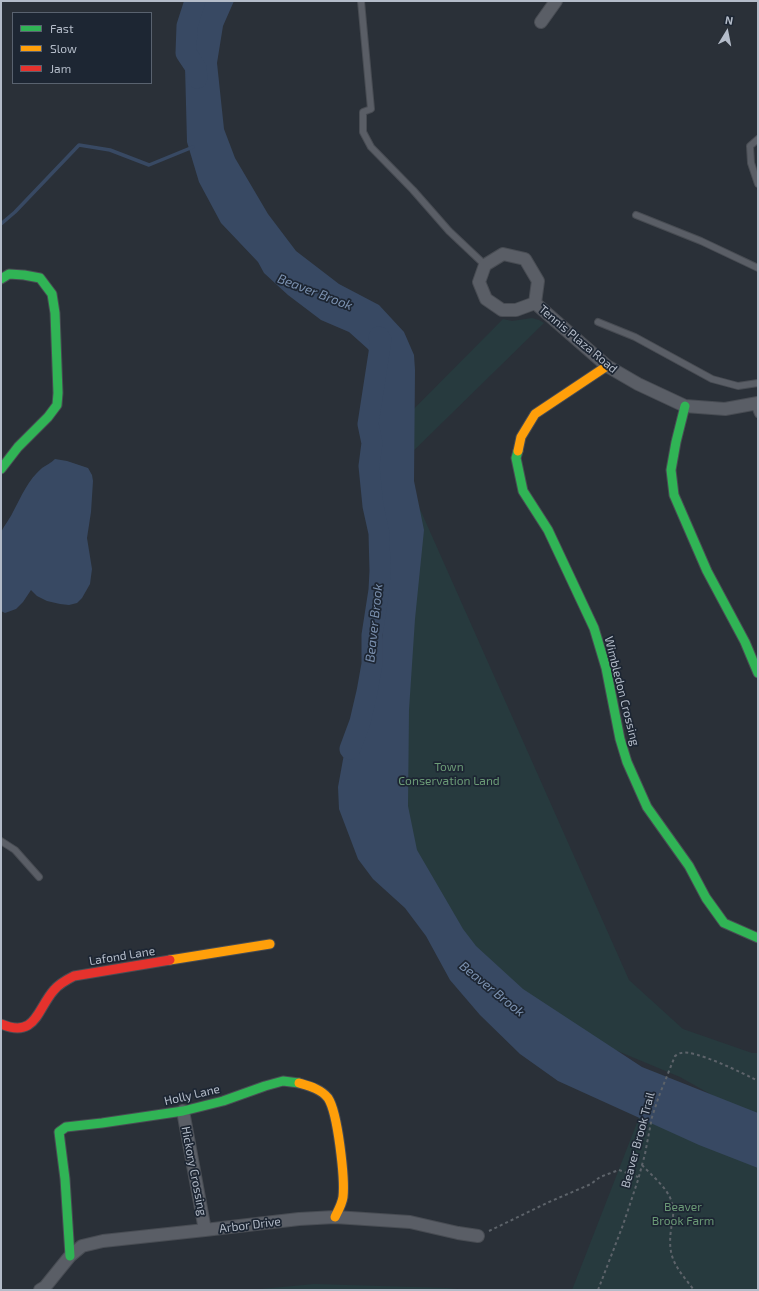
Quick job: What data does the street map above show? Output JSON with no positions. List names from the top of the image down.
{
  "streets": {
    "street": [
      "Tennis Plaza Road",
      "Wimbledon Crossing",
      "Lafond Lane",
      "Holly Lane",
      "Hickory Crossing",
      "Arbor Drive"
    ],
    "path": ["Beaver Brook Trail"]
  },
  "crossings": [
    ["Tennis Plaza Road", "Wimbledon Crossing"],
    ["Holly Lane", "Hickory Crossing"],
    ["Holly Lane", "Arbor Drive"],
    ["Hickory Crossing", "Arbor Drive"]
  ],
  "water": ["Beaver Brook"],
  "parks": ["Town Conservation Land", "Beaver Brook Farm"],
  "legend": ["Fast", "Slow", "Jam"],
  "north": "top"
}
